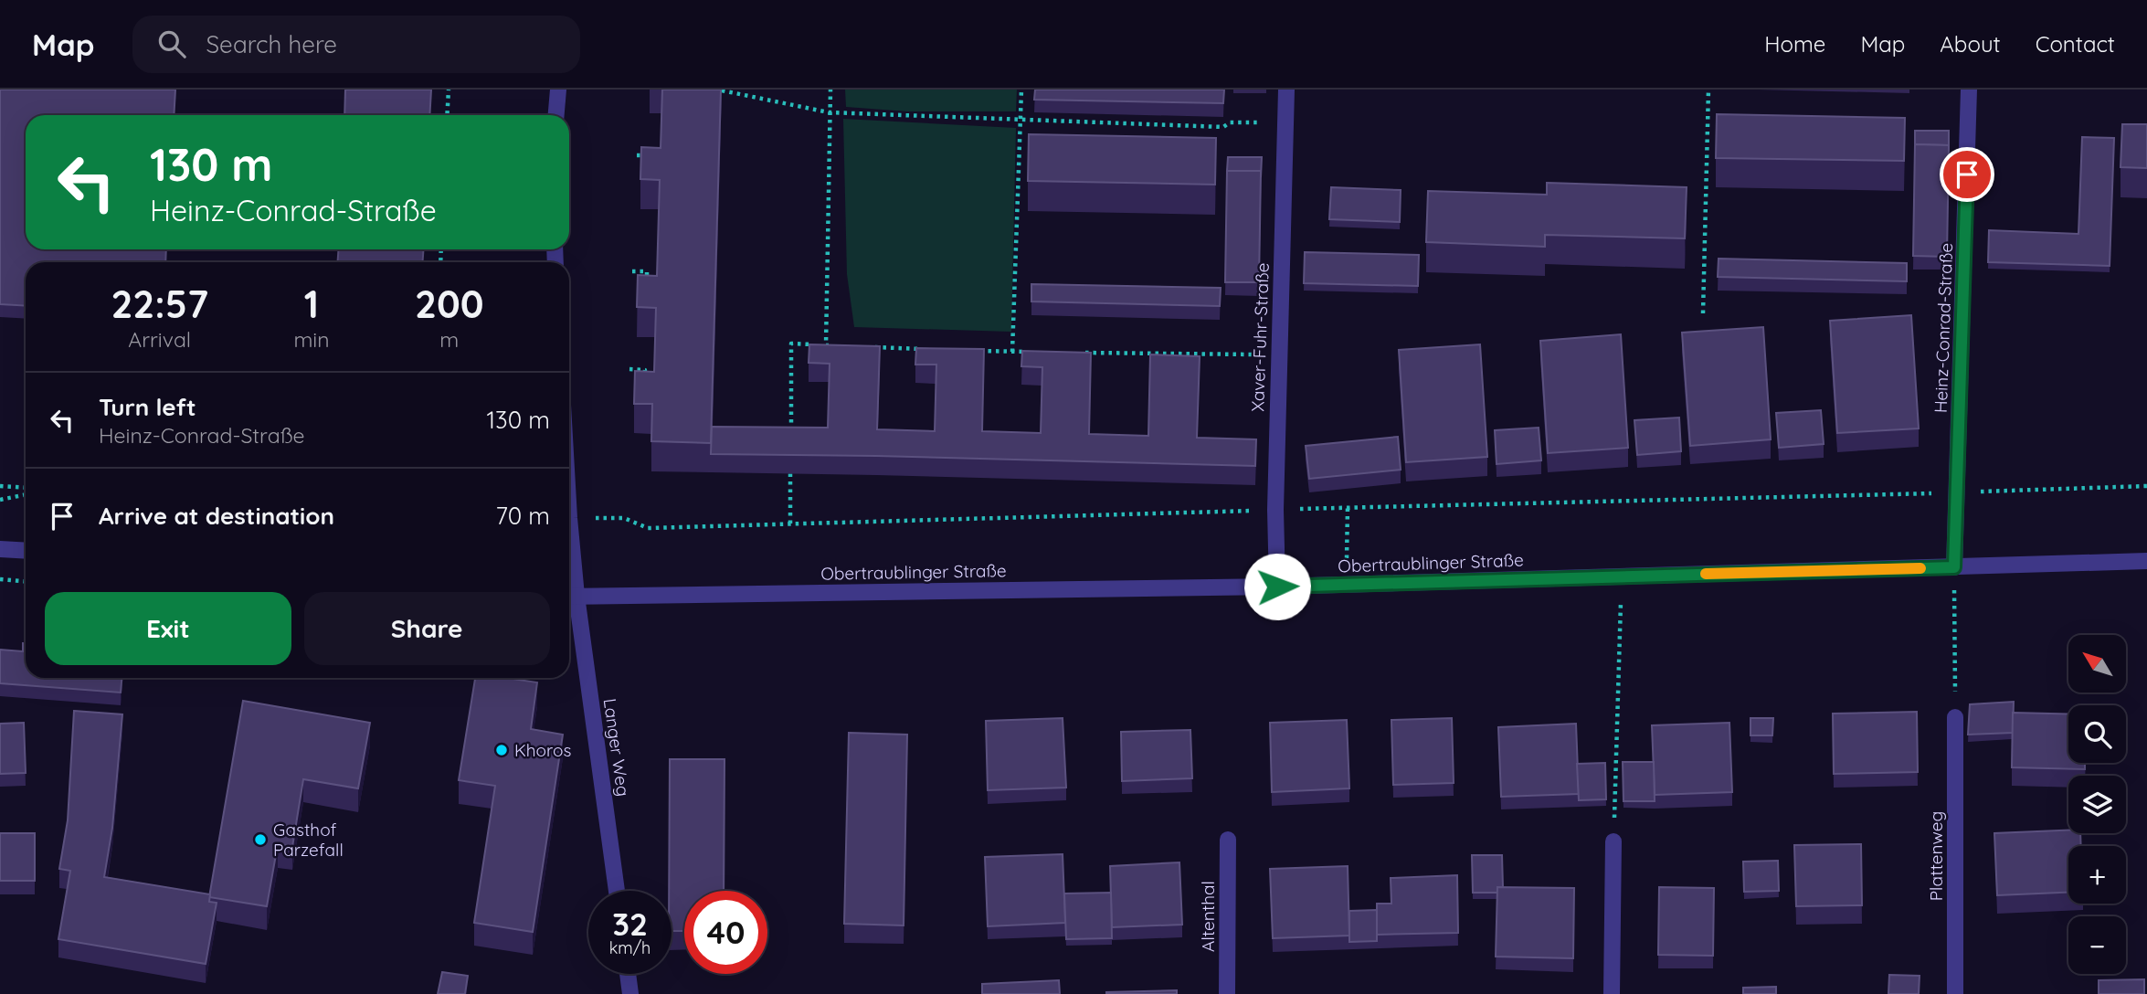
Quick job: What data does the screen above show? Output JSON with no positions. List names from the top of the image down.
{
  "streets": {
    "street": [
      "Heinz-Conrad-Straße",
      "Xaver-Fuhr-Straße",
      "Obertraublinger Straße",
      "Langer Weg",
      "Plattenweg",
      "Altenthal"
    ]
  },
  "crossings": [
    ["Heinz-Conrad-Straße", "Obertraublinger Straße"],
    ["Xaver-Fuhr-Straße", "Obertraublinger Straße"],
    ["Obertraublinger Straße", "Langer Weg"]
  ],
  "places": ["Khoros", "Gasthof Parzefall"],
  "north": "top left",
  "page": {
    "header": "Map",
    "search": "Search here",
    "nav": [
      "Home",
      "Map",
      "About",
      "Contact"
    ],
    "turn": ["130 m", "Heinz-Conrad-Straße"],
    "eta": [
      "22:57",
      "Arrival",
      "1",
      "min",
      "200",
      "m"
    ],
    "list": [
      {
        "name": "Turn left",
        "note": "Heinz-Conrad-Straße",
        "value": "130 m"
      },
      {
        "name": "Arrive at destination",
        "value": "70 m"
      }
    ],
    "buttons": ["Exit", "Share"],
    "map_buttons": ["+", "−"],
    "speed": "32 km/h",
    "limit": "40"
  }
}
